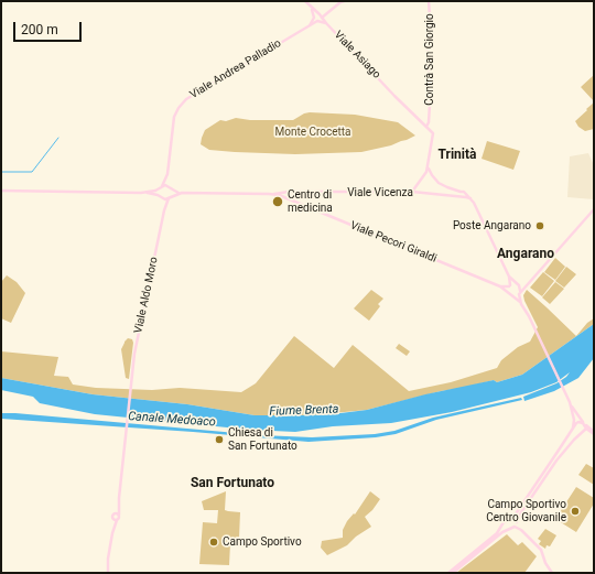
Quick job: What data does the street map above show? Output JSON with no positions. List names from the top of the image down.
{
  "streets": {
    "main road": [
      "Viale Asiago",
      "Contrà San Giorgio",
      "Viale Andrea Palladio",
      "Viale Vicenza",
      "Viale Pecori Giraldi",
      "Viale Aldo Moro"
    ]
  },
  "crossings": [
    ["Viale Asiago", "Contrà San Giorgio"],
    ["Viale Asiago", "Viale Andrea Palladio"],
    ["Contrà San Giorgio", "Viale Vicenza"],
    ["Viale Andrea Palladio", "Viale Aldo Moro"],
    ["Viale Vicenza", "Viale Pecori Giraldi"]
  ],
  "districts": ["Trinità", "Angarano", "San Fortunato"],
  "water": ["Fiume Brenta", "Canale Medoaco"],
  "parks": ["Monte Crocetta"],
  "places": [
    "Centro di medicina",
    "Poste Angarano",
    "Chiesa di San Fortunato",
    "Campo Sportivo Centro Giovanile",
    "Campo Sportivo"
  ],
  "scale_bar": "200 m"
}
